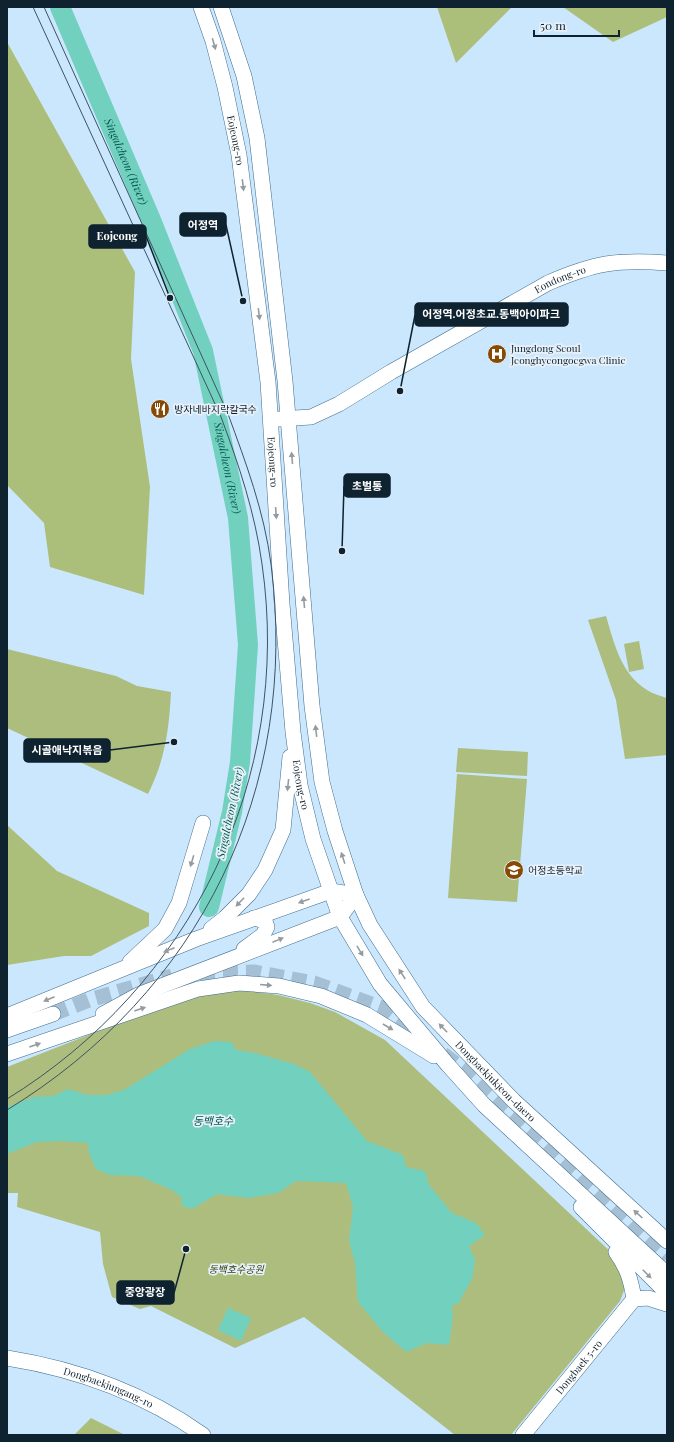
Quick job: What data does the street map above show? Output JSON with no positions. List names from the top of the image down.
{
  "streets": {
    "main road": [
      "Eojeong-ro",
      "Eondong-ro",
      "Dongbaekjukjeon-daero",
      "Dongbaek 5-ro",
      "Dongbaekjungang-ro"
    ]
  },
  "crossings": [
    ["Eojeong-ro", "Eondong-ro"],
    ["Eojeong-ro", "Dongbaekjukjeon-daero"]
  ],
  "water": ["Singalcheon (River)", "동백호수"],
  "parks": ["동백호수공원"],
  "places": {
    "other": [
      "Eojeong",
      "어정역",
      "어정역.어정초교.동백아이파크",
      "초벌통",
      "시골애낙지볶음",
      "중앙광장"
    ],
    "hospital": ["Jungdong Seoul Jeonghyeongoegwa Clinic"],
    "restaurant": ["방자네바지락칼국수"],
    "school or university": ["어정초등학교"]
  },
  "scale_bar": "50 m"
}
